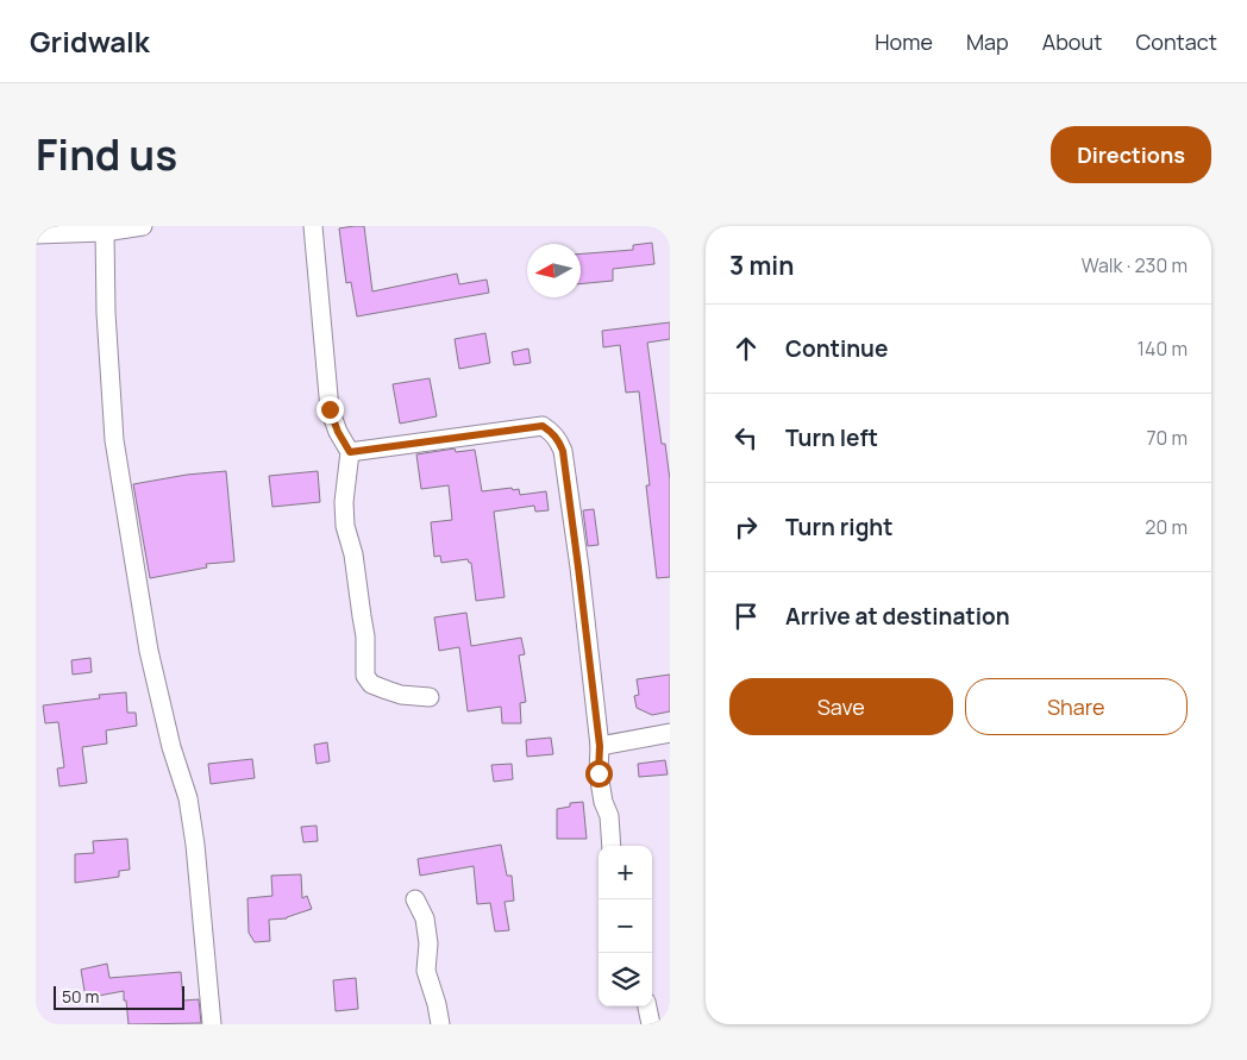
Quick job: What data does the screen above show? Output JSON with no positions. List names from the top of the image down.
{
  "scale_bar": "50 m",
  "north": "left",
  "page": {
    "header": "Gridwalk",
    "nav": [
      "Home",
      "Map",
      "About",
      "Contact"
    ],
    "title": "Find us",
    "buttons": [
      "Directions",
      ["Save", "Share"]
    ],
    "heading": ["3 min", "Walk · 230 m"],
    "list": [
      ["Continue", "140 m"],
      ["Turn left", "70 m"],
      ["Turn right", "20 m"],
      "Arrive at destination"
    ],
    "map_buttons": ["+", "−"],
    "scale": "50 m"
  }
}
